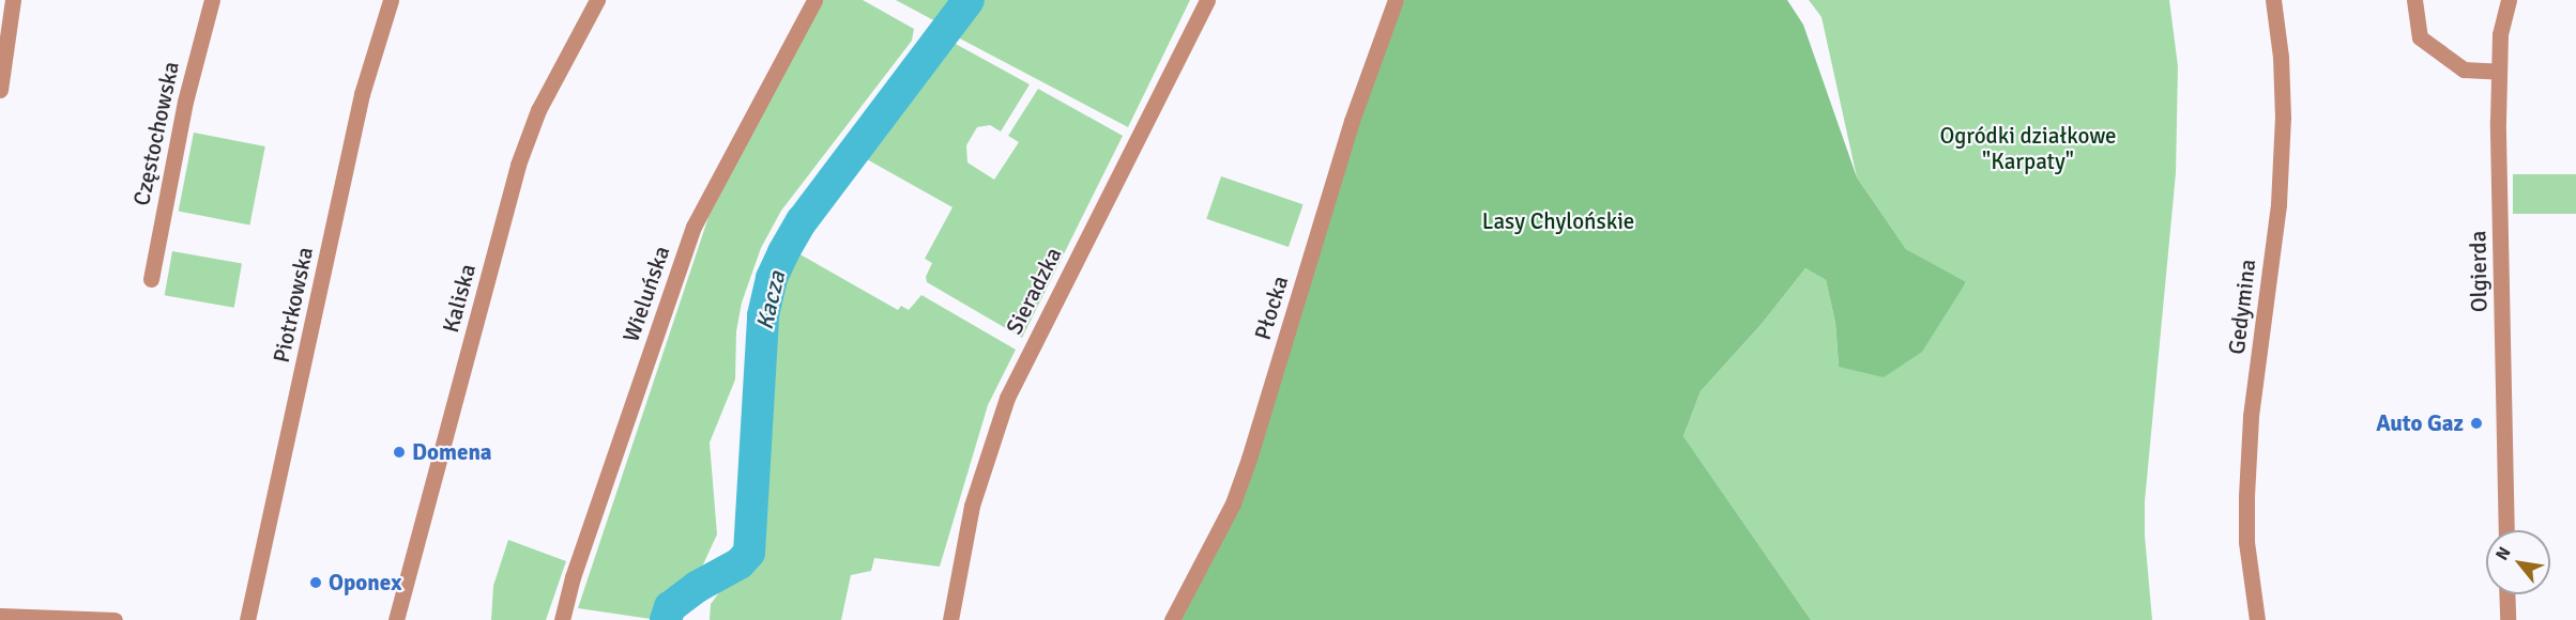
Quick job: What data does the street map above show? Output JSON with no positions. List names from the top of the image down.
{
  "streets": {
    "street": [
      "Częstochowska",
      "Olgierda",
      "Sieradzka",
      "Wieluńska",
      "Kaliska",
      "Piotrkowska",
      "Gedymina",
      "Płocka"
    ]
  },
  "water": ["Kacza"],
  "parks": ["Ogródki działkowe \"Karpaty\"", "Lasy Chylońskie"],
  "places": ["Auto Gaz", "Domena", "Oponex"],
  "north": "top left"
}
